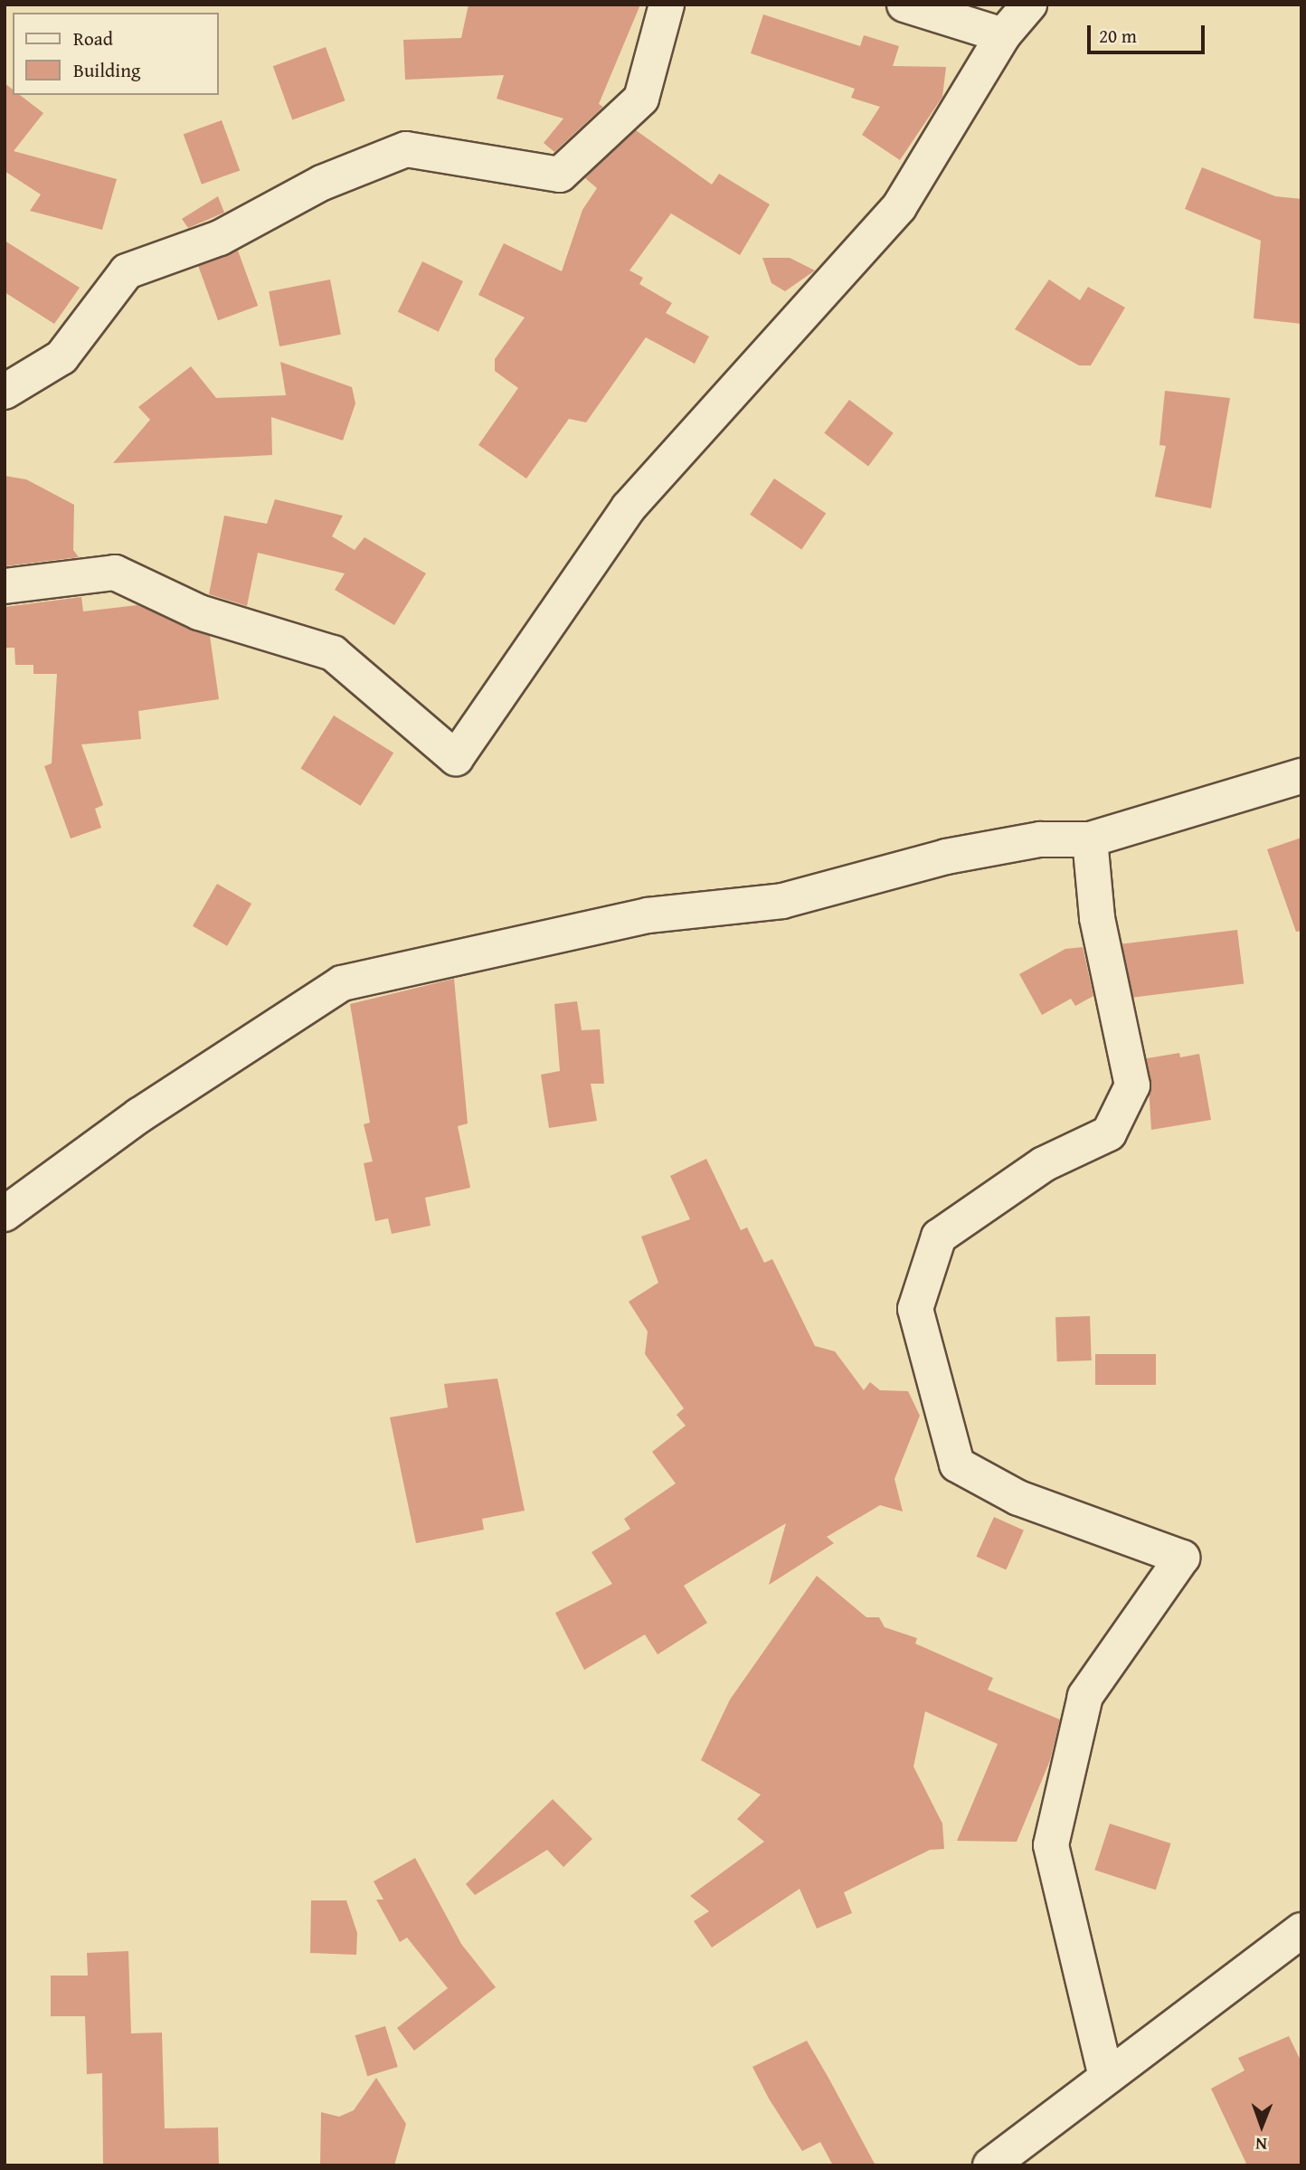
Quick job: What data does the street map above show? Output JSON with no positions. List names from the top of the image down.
{
  "legend": ["Road", "Building"],
  "scale_bar": "20 m",
  "north": "bottom"
}
